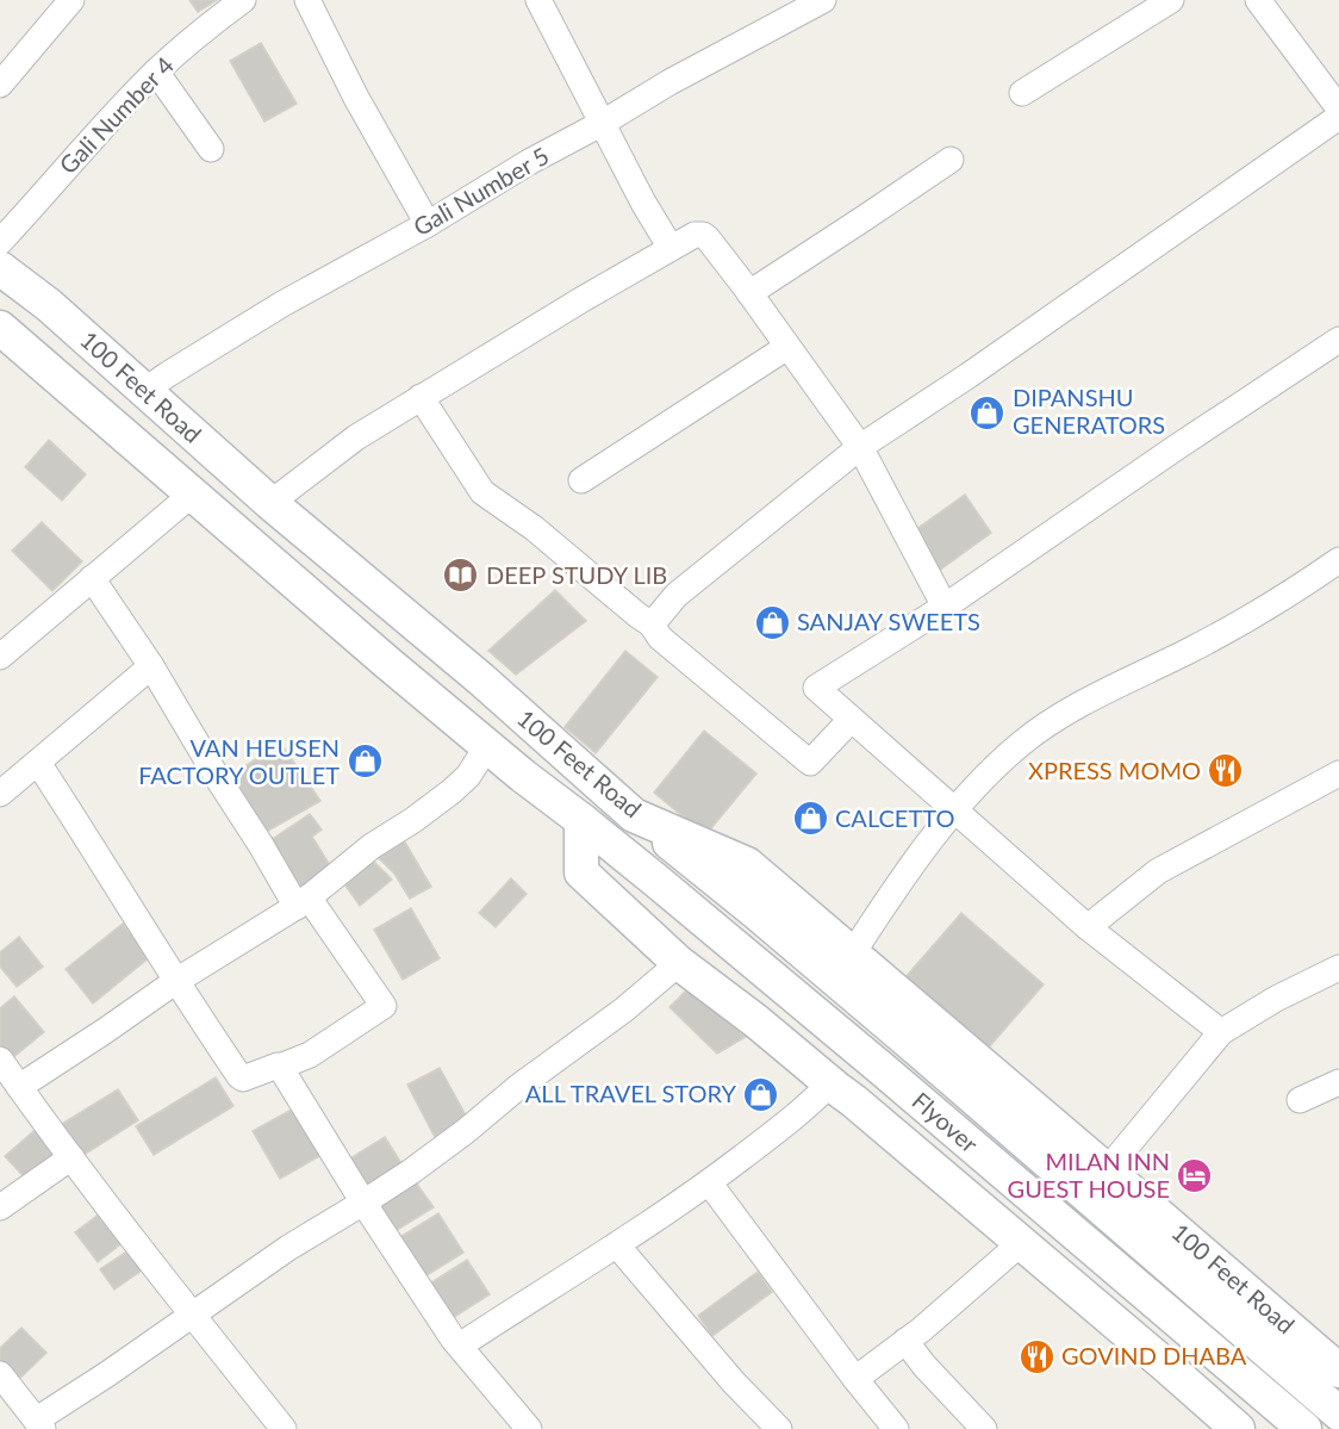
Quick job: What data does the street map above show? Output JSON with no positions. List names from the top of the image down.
{
  "streets": {
    "main road": ["100 Feet Road", "Flyover"],
    "street": ["Gali Number 4", "Gali Number 5"]
  },
  "crossings": [
    ["Gali Number 5", "100 Feet Road"],
    ["100 Feet Road", "Flyover"]
  ],
  "places": {
    "shop": [
      "DIPANSHU GENERATORS",
      "SANJAY SWEETS",
      "VAN HEUSEN FACTORY OUTLET",
      "CALCETTO",
      "ALL TRAVEL STORY"
    ],
    "library": ["DEEP STUDY LIB"],
    "restaurant": ["XPRESS MOMO", "GOVIND DHABA"],
    "hotel": ["MILAN INN GUEST HOUSE"]
  }
}
